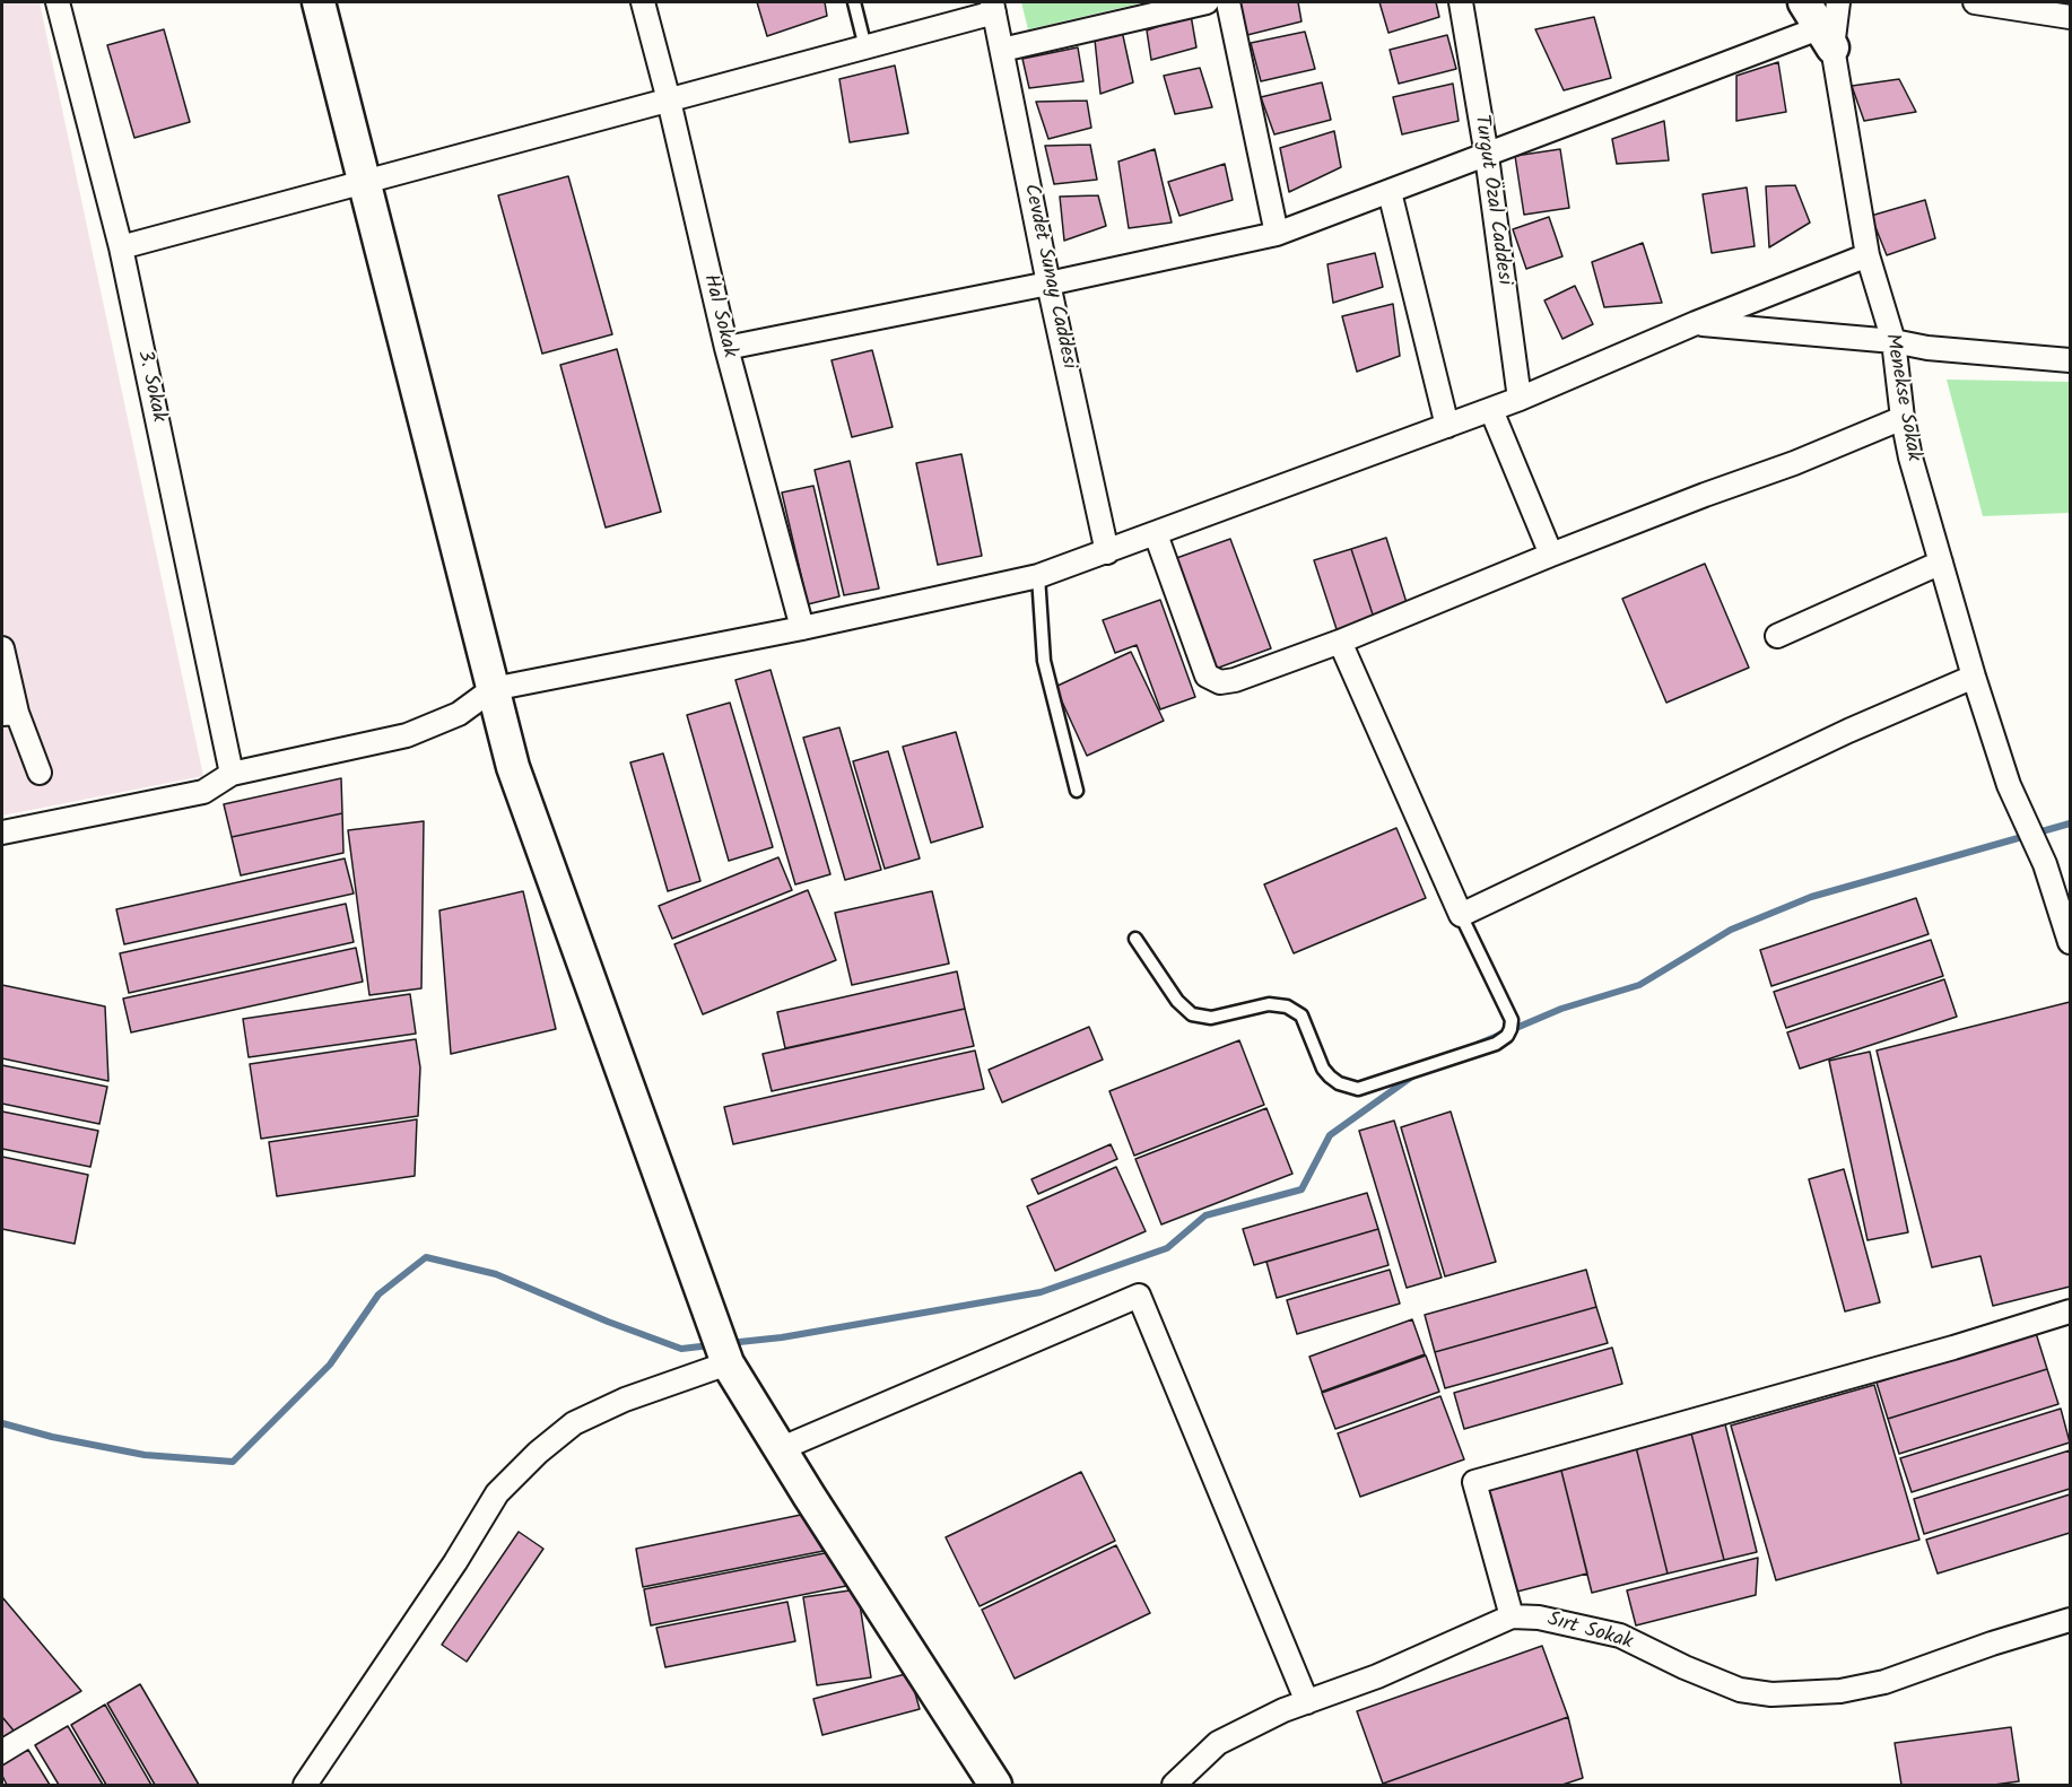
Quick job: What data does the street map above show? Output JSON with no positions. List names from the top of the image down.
{
  "streets": {
    "street": [
      "Turgut Özal Caddesi",
      "Cevdet Sunay Caddesi",
      "Hal Sokak",
      "3. Sokak",
      "Menekse Sokak",
      "Sırt Sokak"
    ]
  }
}
